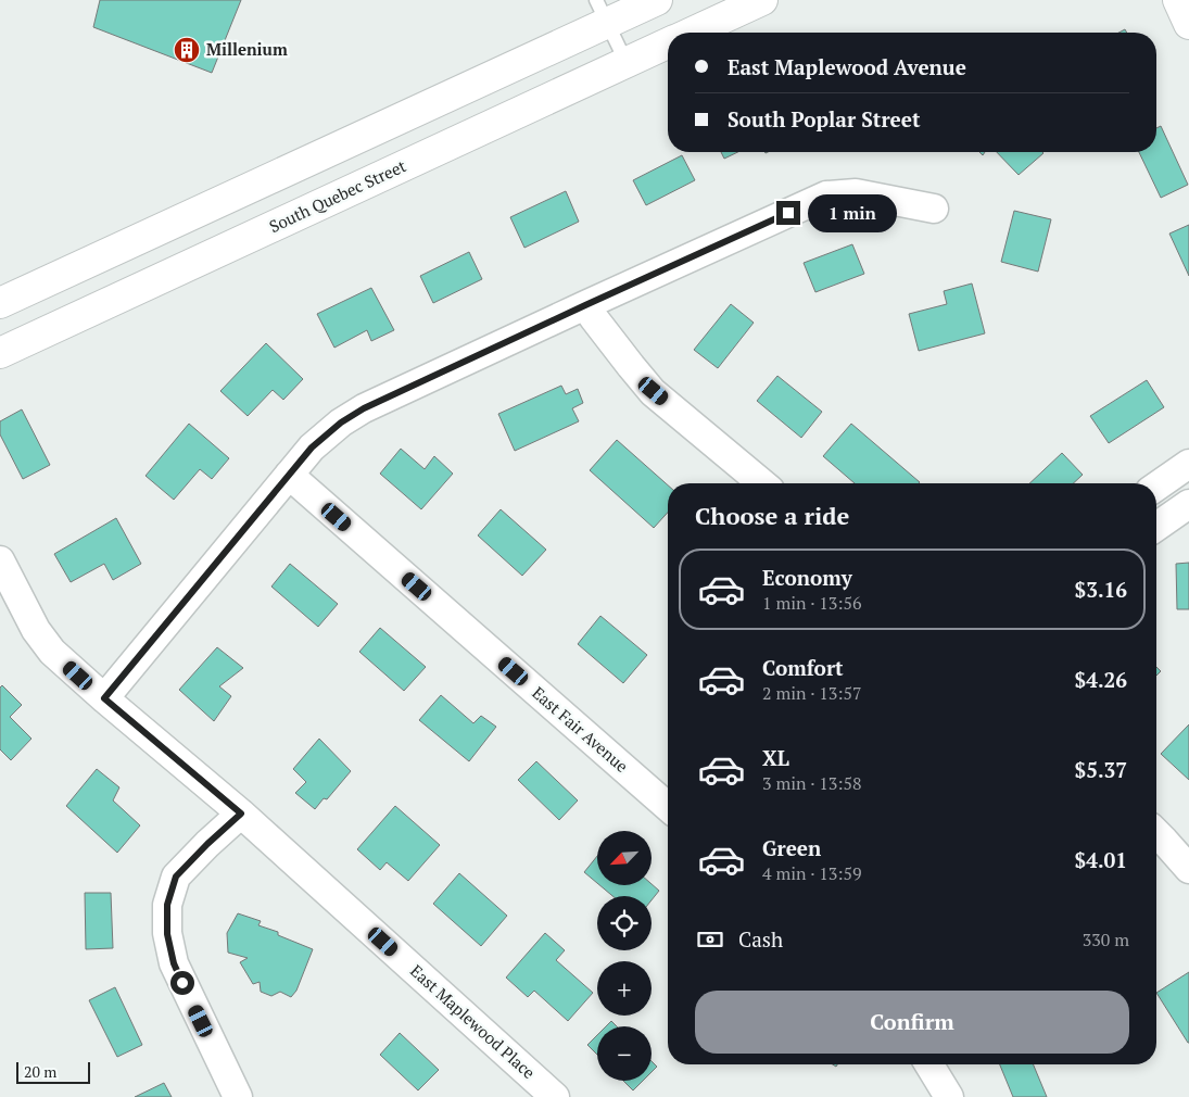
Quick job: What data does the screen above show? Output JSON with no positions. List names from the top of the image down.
{
  "streets": {
    "main road": ["South Quebec Street"],
    "street": ["East Fair Avenue", "East Maplewood Place"]
  },
  "places": {
    "building": ["Millenium"]
  },
  "scale_bar": "20 m",
  "north": "bottom left",
  "page": {
    "banner": ["East Maplewood Avenue", "South Poplar Street"],
    "bubble": "1 min",
    "heading": "Choose a ride",
    "list": [
      {
        "name": "Economy",
        "note": "1 min · 13:56",
        "value": "$3.16"
      },
      {
        "name": "Comfort",
        "note": "2 min · 13:57",
        "value": "$4.26"
      },
      {
        "name": "XL",
        "note": "3 min · 13:58",
        "value": "$5.37"
      },
      {
        "name": "Green",
        "note": "4 min · 13:59",
        "value": "$4.01"
      }
    ],
    "map_buttons": ["+", "−"],
    "pay": ["Cash", "330 m"],
    "buttons": "Confirm",
    "scale": "20 m"
  }
}
